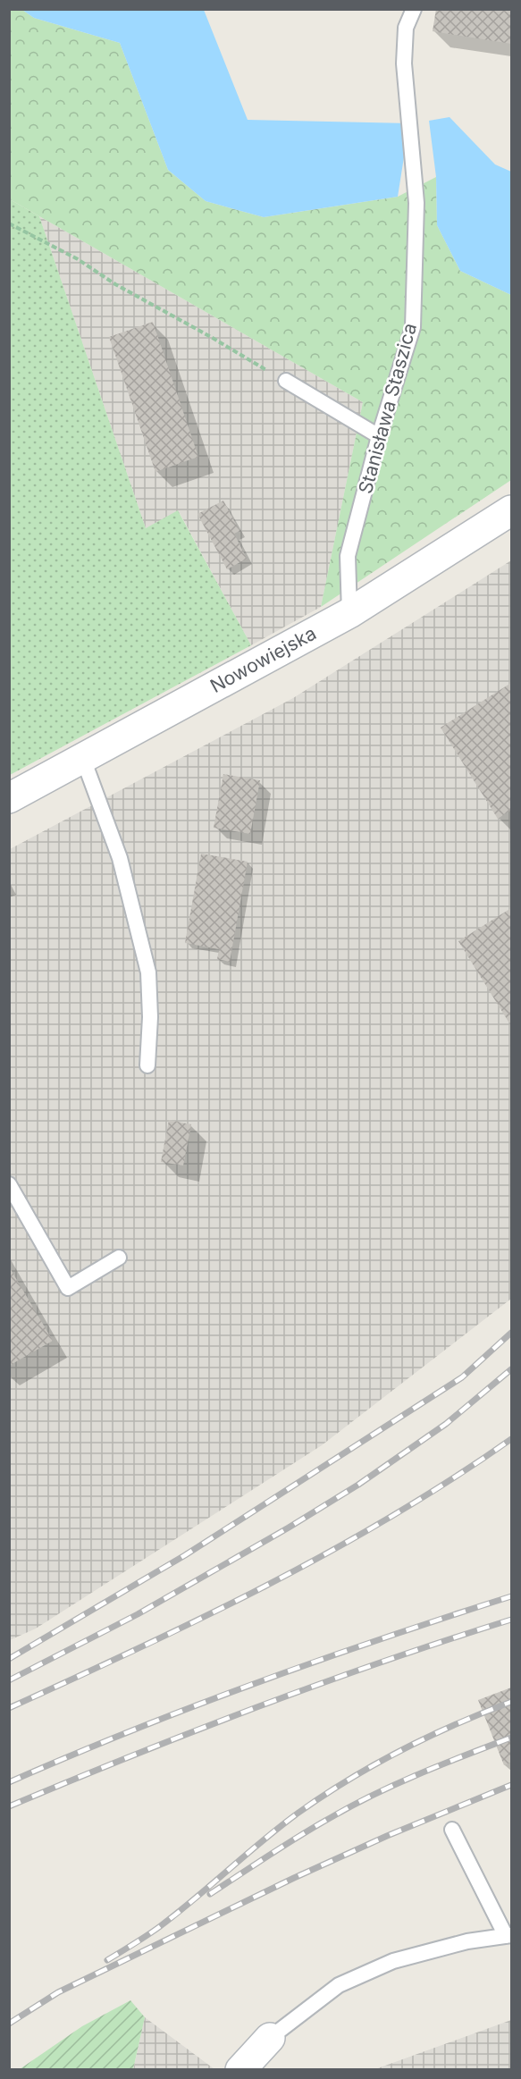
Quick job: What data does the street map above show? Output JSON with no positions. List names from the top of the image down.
{
  "streets": {
    "street": ["Nowowiejska"],
    "lane": ["Stanisława Staszica"]
  },
  "crossings": [
    ["Stanisława Staszica", "Nowowiejska"]
  ]
}
